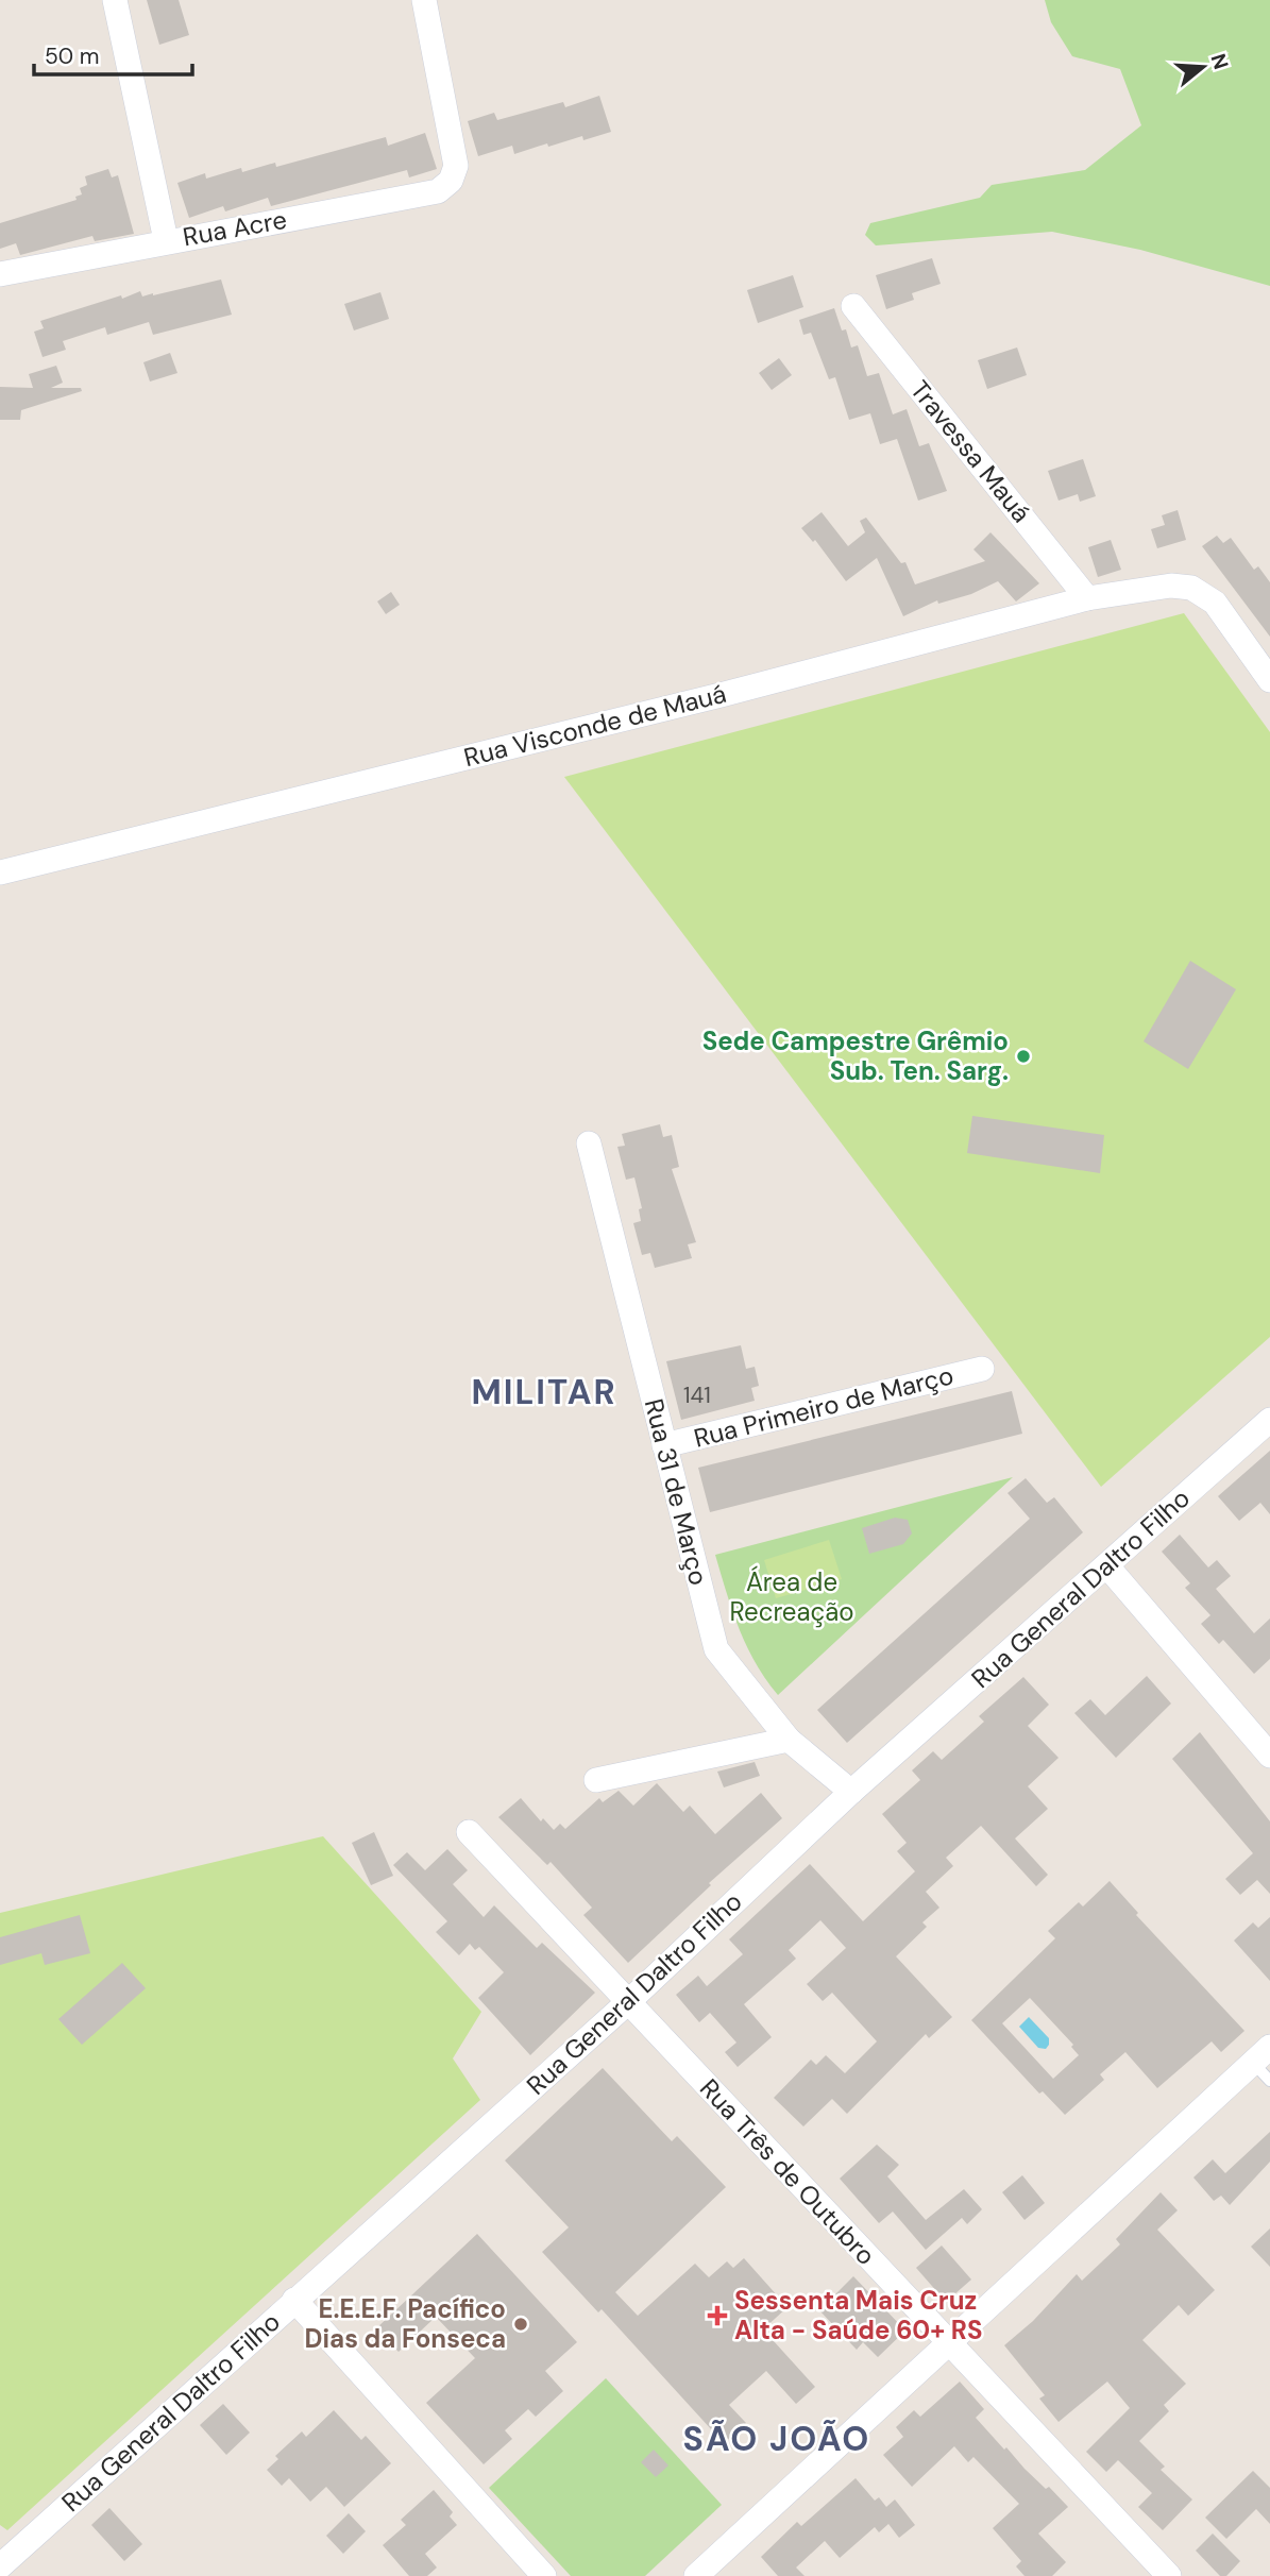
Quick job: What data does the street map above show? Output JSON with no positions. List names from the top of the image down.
{
  "streets": {
    "street": [
      "Rua Acre",
      "Travessa Mauá",
      "Rua Visconde de Mauá",
      "Rua Primeiro de Março",
      "Rua 31 de Março",
      "Rua General Daltro Filho",
      "Rua Três de Outubro"
    ]
  },
  "crossings": [
    ["Travessa Mauá", "Rua Visconde de Mauá"],
    ["Rua Primeiro de Março", "Rua 31 de Março"],
    ["Rua 31 de Março", "Rua General Daltro Filho"],
    ["Rua General Daltro Filho", "Rua Três de Outubro"]
  ],
  "districts": ["MILITAR", "SÃO JOÃO"],
  "parks": ["Área de Recreação"],
  "places": {
    "other": ["Sede Campestre Grêmio Sub. Ten. Sarg.", "E.E.E.F. Pacífico Dias da Fonseca"],
    "health": ["Sessenta Mais Cruz Alta - Saúde 60+ RS"]
  },
  "house_numbers": ["141"],
  "scale_bar": "50 m",
  "north": "right"
}
